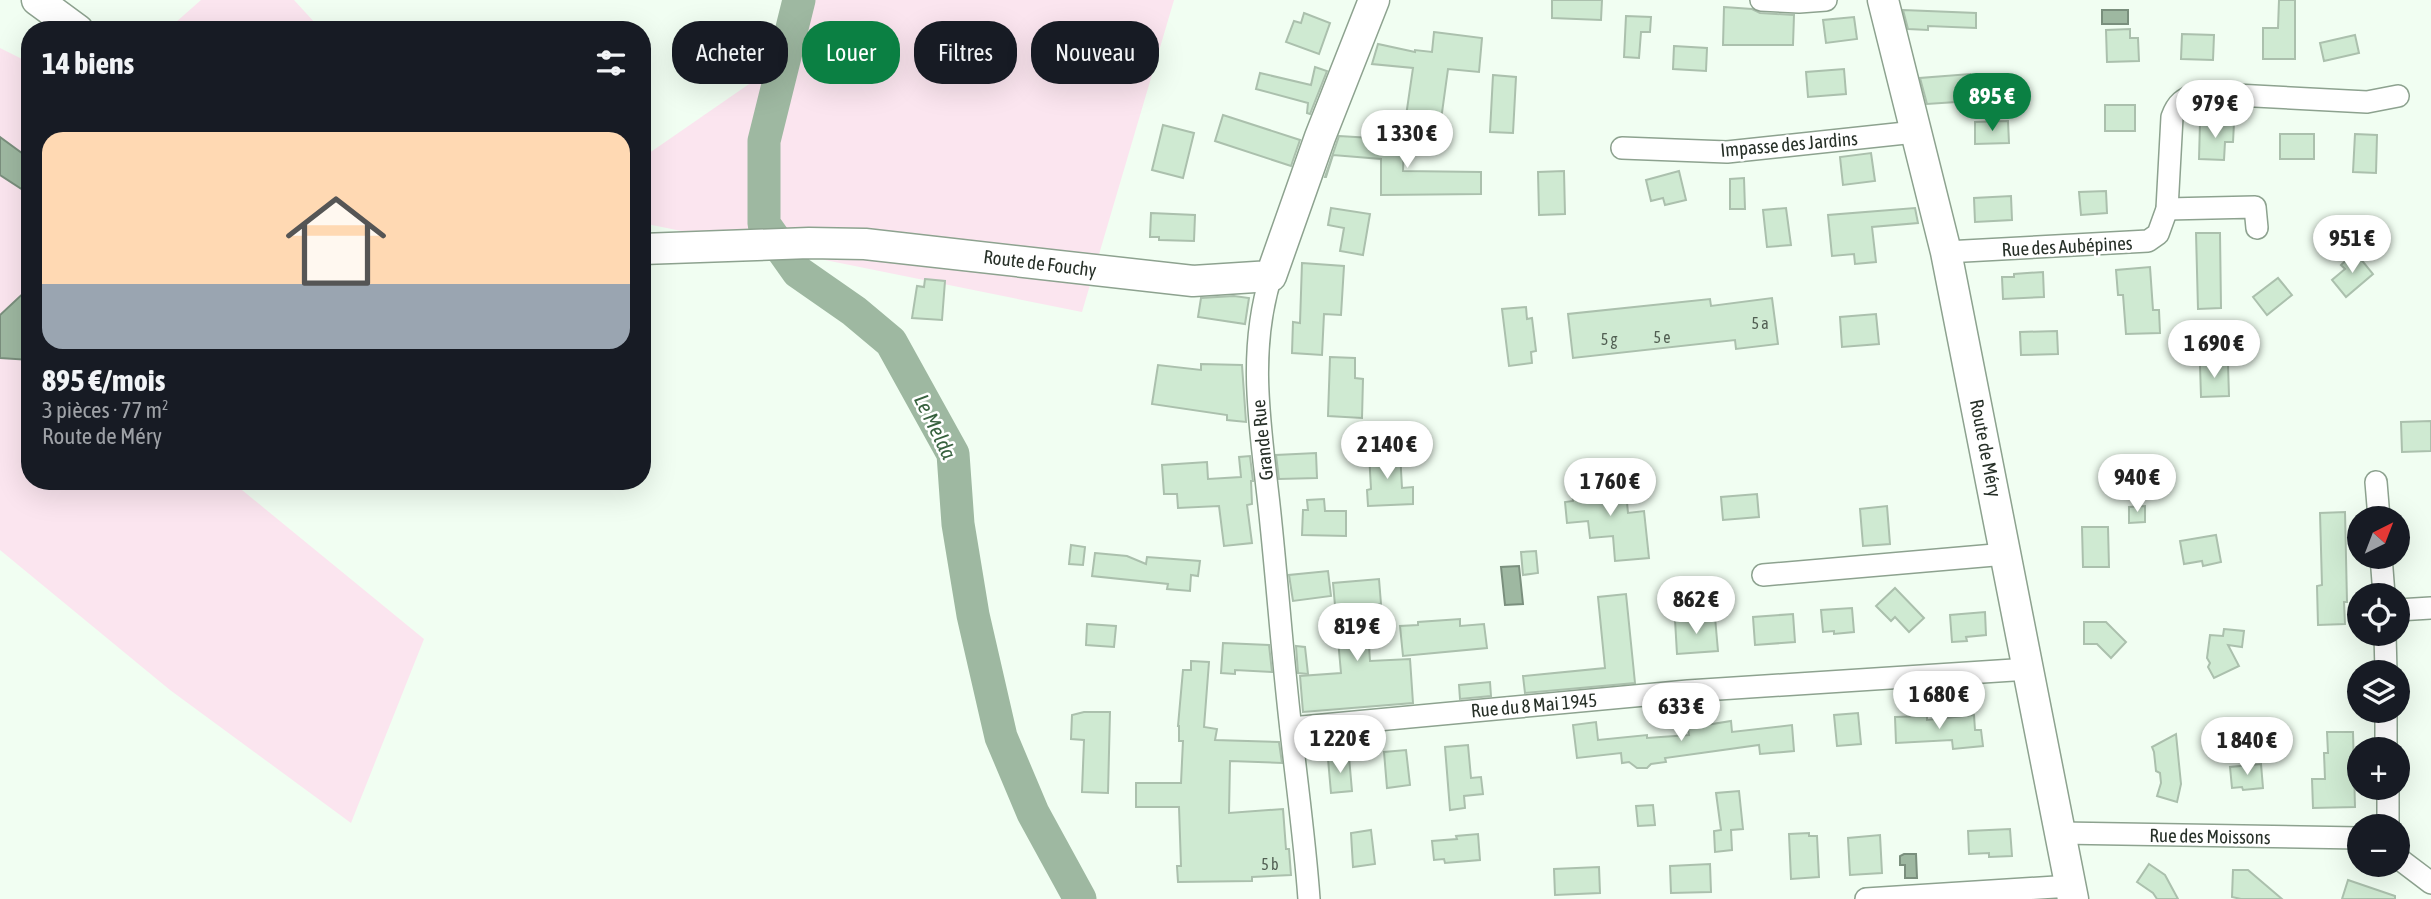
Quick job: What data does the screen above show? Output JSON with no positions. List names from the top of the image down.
{
  "streets": {
    "street": [
      "Impasse des Jardins",
      "Rue des Aubépines",
      "Route de Fouchy",
      "Grande Rue",
      "Route de Méry",
      "Rue du 8 Mai 1945",
      "Rue des Moissons"
    ]
  },
  "crossings": [
    ["Impasse des Jardins", "Route de Méry"],
    ["Rue des Aubépines", "Route de Méry"],
    ["Route de Fouchy", "Grande Rue"],
    ["Grande Rue", "Rue du 8 Mai 1945"],
    ["Route de Méry", "Rue du 8 Mai 1945"],
    ["Route de Méry", "Rue des Moissons"]
  ],
  "water": ["Le Melda"],
  "house_numbers": [
    "5 a",
    "5 e",
    "5 g",
    "5 b"
  ],
  "north": "top right",
  "page": {
    "chip": [
      "Acheter",
      "Louer",
      "Filtres",
      "Nouveau"
    ],
    "heading": "14 biens",
    "price": [
      "895 €",
      "979 €",
      "1 330 €",
      "951 €",
      "1 690 €",
      "2 140 €",
      "940 €",
      "1 760 €",
      "862 €",
      "819 €",
      "1 680 €",
      "633 €",
      "1 220 €",
      "1 840 €"
    ],
    "list": [
      {
        "name": "895 €/mois",
        "note": "3 pièces · 77 m² · Route de Méry"
      }
    ],
    "map_buttons": ["+", "−"]
  }
}
